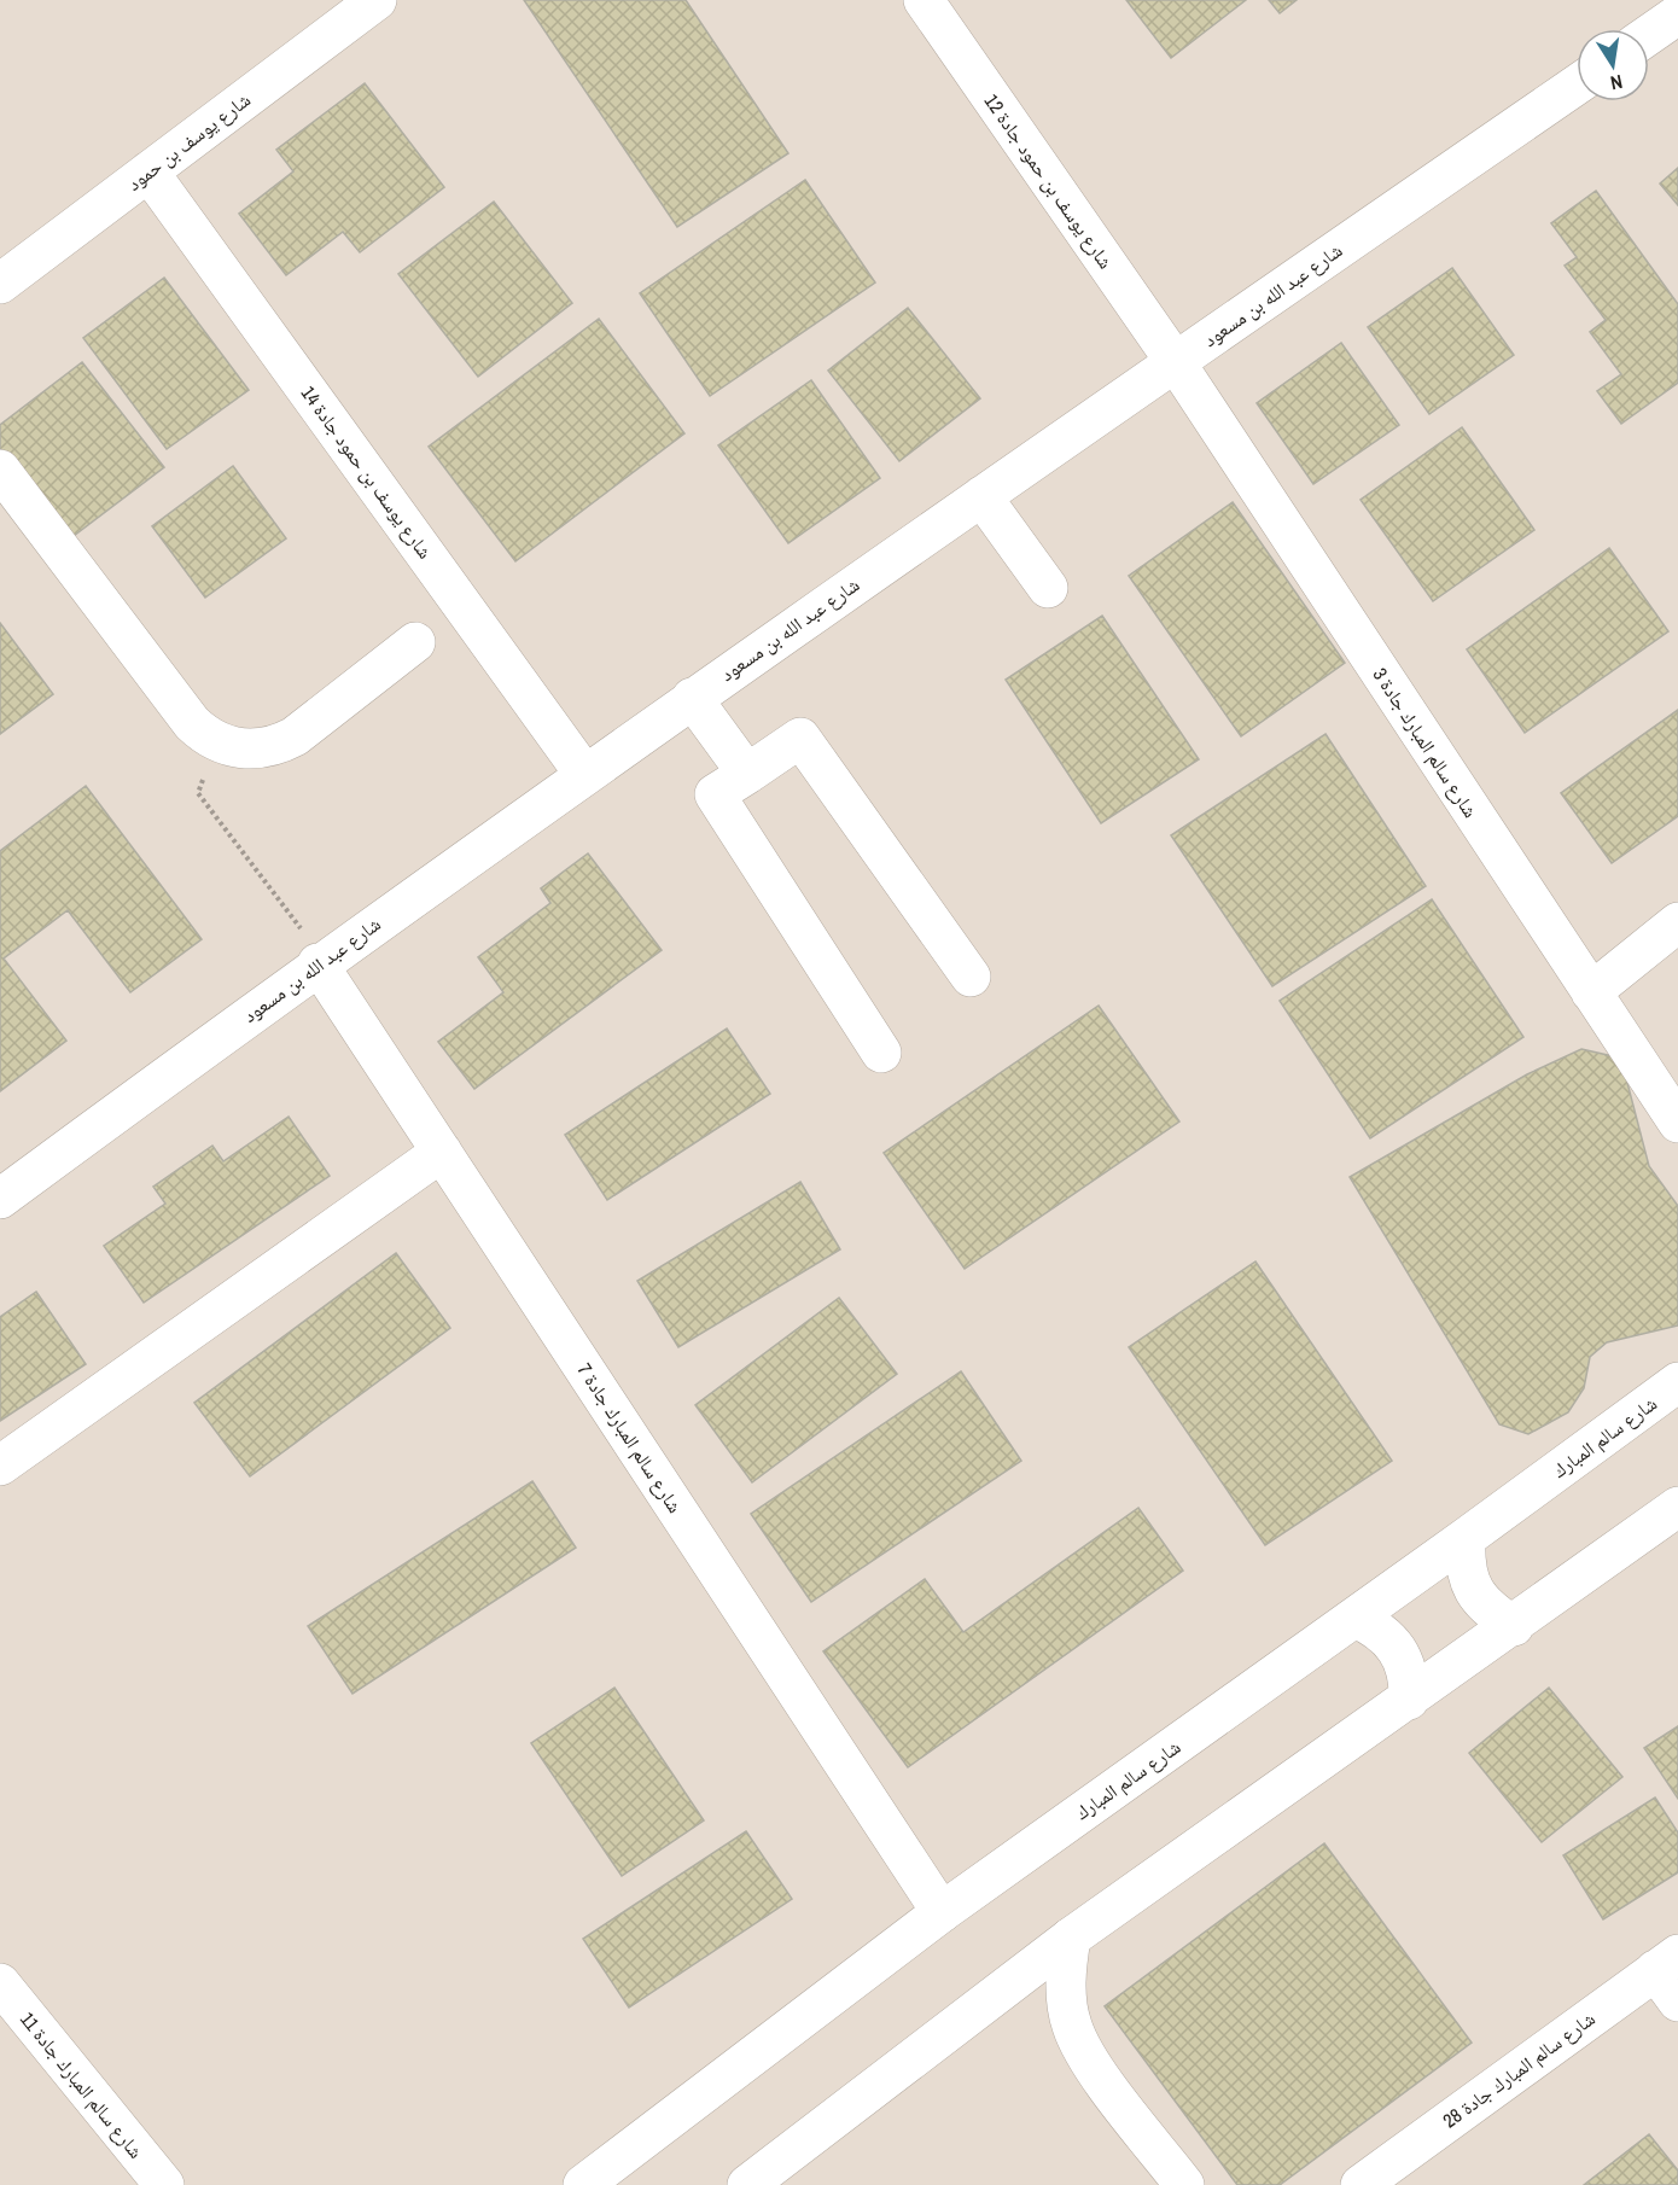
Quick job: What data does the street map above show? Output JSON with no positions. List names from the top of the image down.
{
  "streets": {
    "street": [
      "شارع يوسف بن حمود",
      "شارع يوسف بن حمود جادة 12",
      "شارع عبد الله بن مسعود",
      "شارع يوسف بن حمود جادة 14",
      "شارع سالم المبارك جادة 3",
      "شارع سالم المبارك",
      "شارع سالم المبارك جادة 7",
      "شارع سالم المبارك جادة 28",
      "شارع سالم المبارك جادة 11"
    ]
  },
  "crossings": [
    ["شارع يوسف بن حمود", "شارع يوسف بن حمود جادة 14"],
    ["شارع يوسف بن حمود جادة 12", "شارع عبد الله بن مسعود"],
    ["شارع يوسف بن حمود جادة 12", "شارع سالم المبارك جادة 3"],
    ["شارع عبد الله بن مسعود", "شارع يوسف بن حمود جادة 14"],
    ["شارع عبد الله بن مسعود", "شارع سالم المبارك جادة 3"],
    ["شارع عبد الله بن مسعود", "شارع سالم المبارك جادة 7"],
    ["شارع سالم المبارك", "شارع سالم المبارك جادة 7"]
  ],
  "north": "bottom"
}
